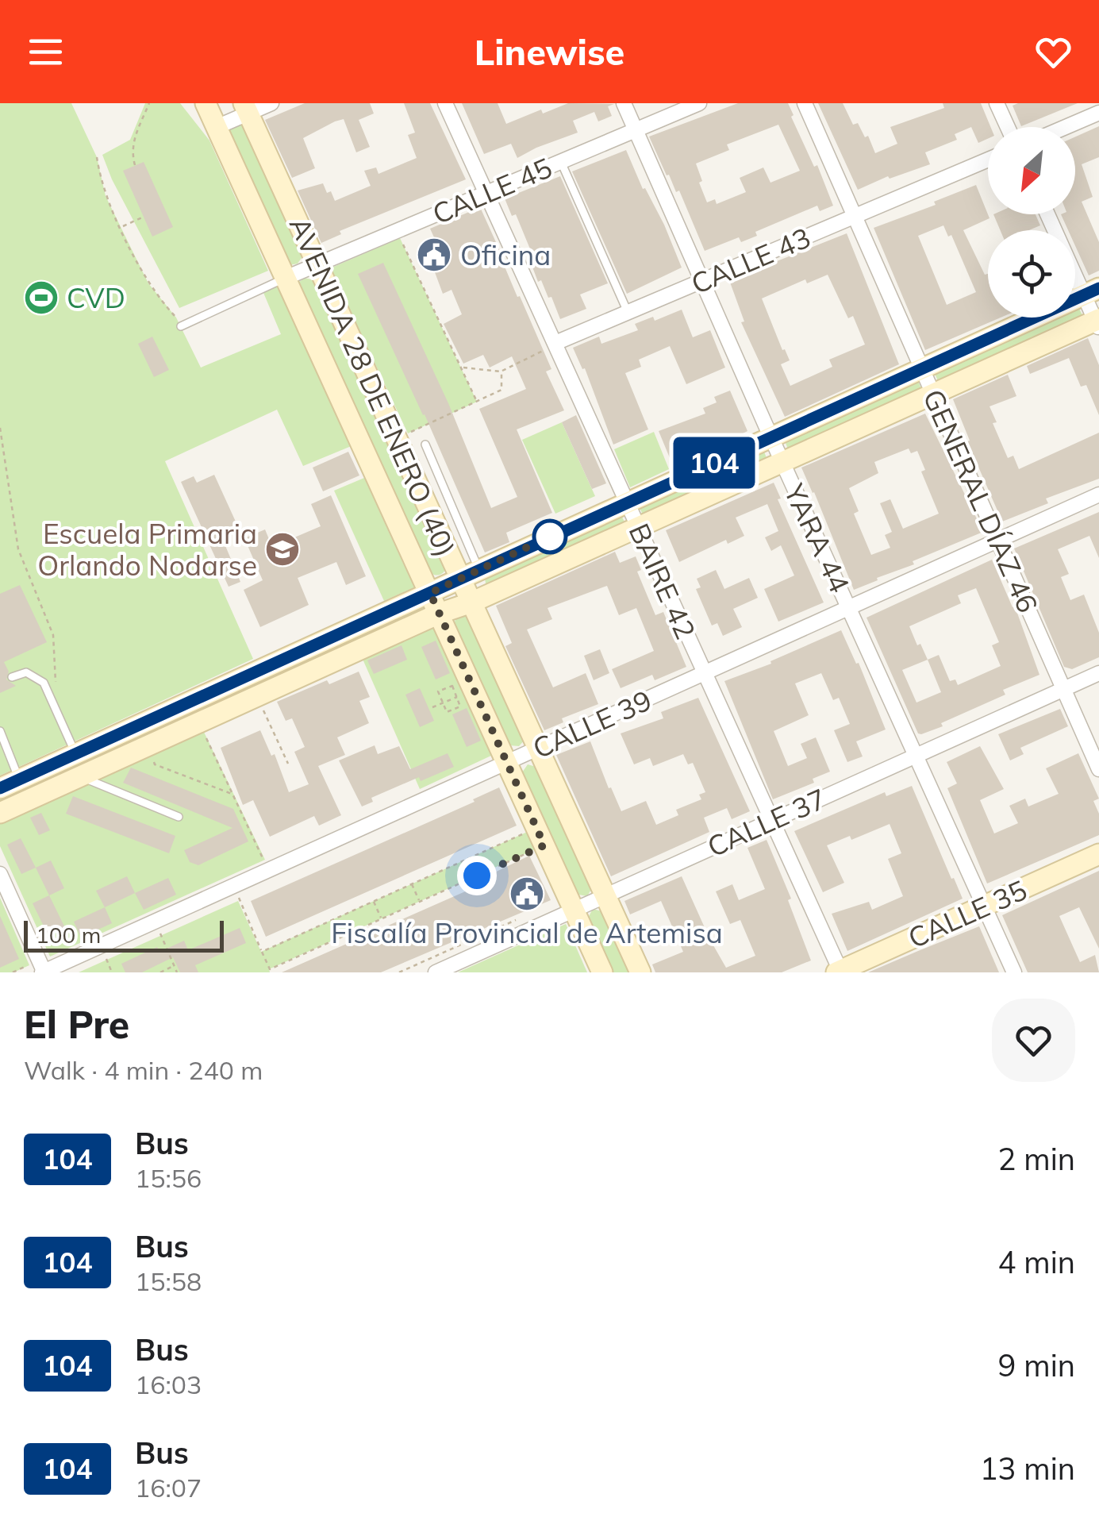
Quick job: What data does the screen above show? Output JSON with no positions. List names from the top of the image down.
{
  "streets": {
    "main road": ["AVENIDA 28 DE ENERO (40)", "CALLE 35"],
    "street": [
      "CALLE 45",
      "CALLE 43",
      "GENERAL DÍAZ 46",
      "YARA 44",
      "BAIRE 42",
      "CALLE 39",
      "CALLE 37"
    ]
  },
  "crossings": [
    ["CALLE 45", "AVENIDA 28 DE ENERO (40)"],
    ["CALLE 45", "YARA 44"],
    ["CALLE 45", "BAIRE 42"],
    ["CALLE 43", "GENERAL DÍAZ 46"],
    ["CALLE 43", "YARA 44"],
    ["CALLE 43", "BAIRE 42"],
    ["AVENIDA 28 DE ENERO (40)", "CALLE 39"],
    ["AVENIDA 28 DE ENERO (40)", "CALLE 37"],
    ["GENERAL DÍAZ 46", "CALLE 39"],
    ["GENERAL DÍAZ 46", "CALLE 37"],
    ["YARA 44", "CALLE 39"],
    ["YARA 44", "CALLE 37"],
    ["YARA 44", "CALLE 35"],
    ["BAIRE 42", "CALLE 39"],
    ["BAIRE 42", "CALLE 37"],
    ["BAIRE 42", "CALLE 35"]
  ],
  "places": {
    "public building": ["Oficina", "Fiscalía Provincial de Artemisa"],
    "sports": ["CVD"],
    "school or university": ["Escuela Primaria Orlando Nodarse"]
  },
  "lines": ["bus line 104"],
  "scale_bar": "100 m",
  "north": "bottom left",
  "page": {
    "header": "Linewise",
    "on_map": "104",
    "scale": "100 m",
    "heading": ["El Pre", "Walk · 4 min · 240 m"],
    "list": [
      {
        "mark": "104",
        "name": "Bus",
        "note": "15:56",
        "value": "2 min"
      },
      {
        "mark": "104",
        "name": "Bus",
        "note": "15:58",
        "value": "4 min"
      },
      {
        "mark": "104",
        "name": "Bus",
        "note": "16:03",
        "value": "9 min"
      },
      {
        "mark": "104",
        "name": "Bus",
        "note": "16:07",
        "value": "13 min"
      }
    ]
  }
}
